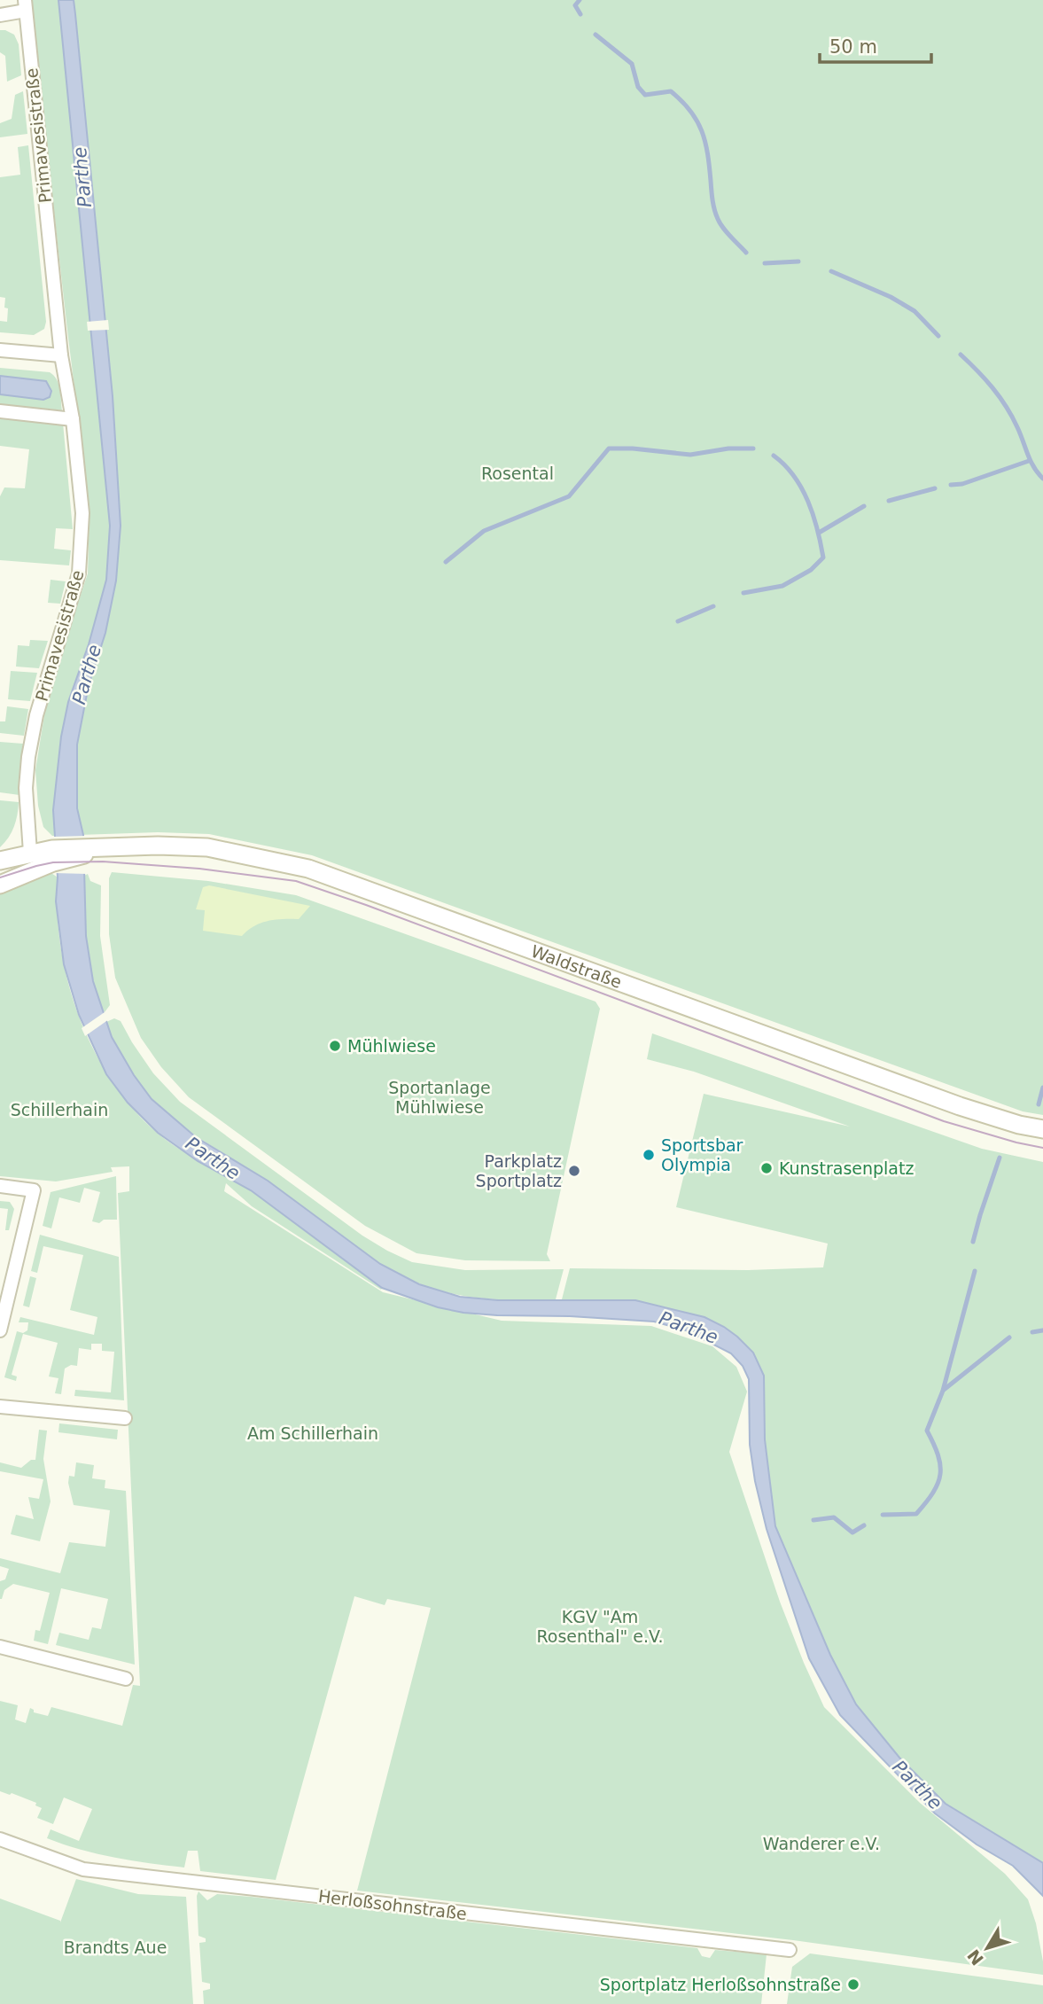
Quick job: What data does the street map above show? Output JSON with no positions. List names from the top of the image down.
{
  "streets": {
    "main road": ["Waldstraße"],
    "street": ["Primavesistraße", "Herloßsohnstraße"]
  },
  "crossings": [
    ["Primavesistraße", "Waldstraße"]
  ],
  "water": ["Parthe"],
  "parks": [
    "Rosental",
    "Sportanlage Mühlwiese",
    "Schillerhain",
    "Am Schillerhain",
    "KGV \"Am Rosenthal\" e.V.",
    "Wanderer e.V.",
    "Brandts Aue"
  ],
  "places": [
    "Mühlwiese",
    "Sportsbar Olympia",
    "Kunstrasenplatz",
    "Parkplatz Sportplatz",
    "Sportplatz Herloßsohnstraße"
  ],
  "scale_bar": "50 m",
  "north": "bottom left"
}
